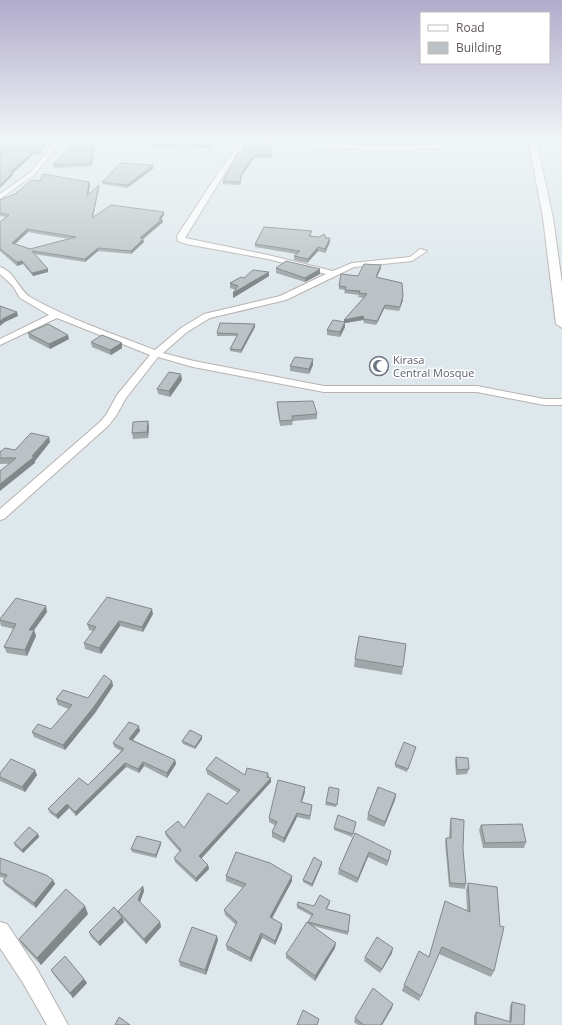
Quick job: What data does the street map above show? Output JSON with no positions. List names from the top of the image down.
{
  "places": {
    "mosque": ["Kirasa Central Mosque"]
  },
  "legend": ["Road", "Building"]
}
